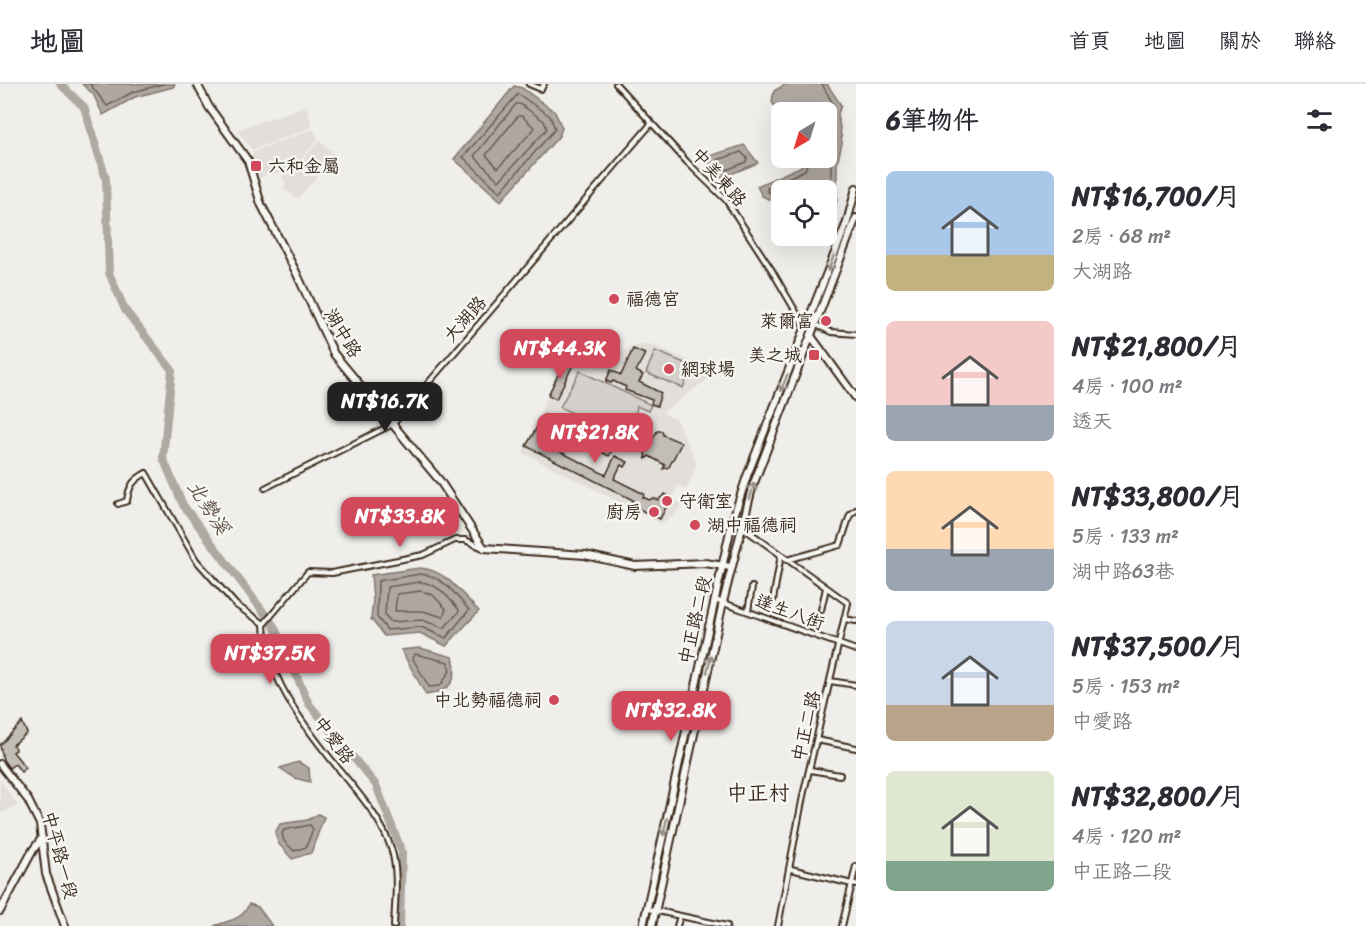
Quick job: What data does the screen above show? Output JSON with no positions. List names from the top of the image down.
{
  "streets": {
    "main road": ["湖中路", "中正路二段", "中平路一段"],
    "street": [
      "中美東路",
      "大湖路",
      "達生八街",
      "中正二路",
      "中愛路"
    ]
  },
  "crossings": [
    ["中美東路", "大湖路"],
    ["中美東路", "中正路二段"],
    ["大湖路", "湖中路"],
    ["達生八街", "中正路二段"],
    ["達生八街", "中正二路"]
  ],
  "districts": ["中正村"],
  "water": ["北勢溪"],
  "places": {
    "transit": ["六和金屬", "美之城"],
    "other": [
      "福德宫",
      "萊爾富",
      "網球場",
      "守衛室",
      "廚房",
      "湖中福德祠",
      "中北勢福德祠"
    ]
  },
  "north": "bottom left",
  "page": {
    "header": "地圖",
    "nav": [
      "首頁",
      "地圖",
      "關於",
      "聯絡"
    ],
    "heading": "6筆物件",
    "list": [
      {
        "name": "NT$16,700/月",
        "note": "2房 · 68 m² · 大湖路"
      },
      {
        "name": "NT$21,800/月",
        "note": "4房 · 100 m² · 透天"
      },
      {
        "name": "NT$33,800/月",
        "note": "5房 · 133 m² · 湖中路63巷"
      },
      {
        "name": "NT$37,500/月",
        "note": "5房 · 153 m² · 中愛路"
      },
      {
        "name": "NT$32,800/月",
        "note": "4房 · 120 m² · 中正路二段"
      }
    ],
    "price": [
      "NT$44.3K",
      "NT$16.7K",
      "NT$21.8K",
      "NT$33.8K",
      "NT$37.5K",
      "NT$32.8K"
    ]
  }
}
